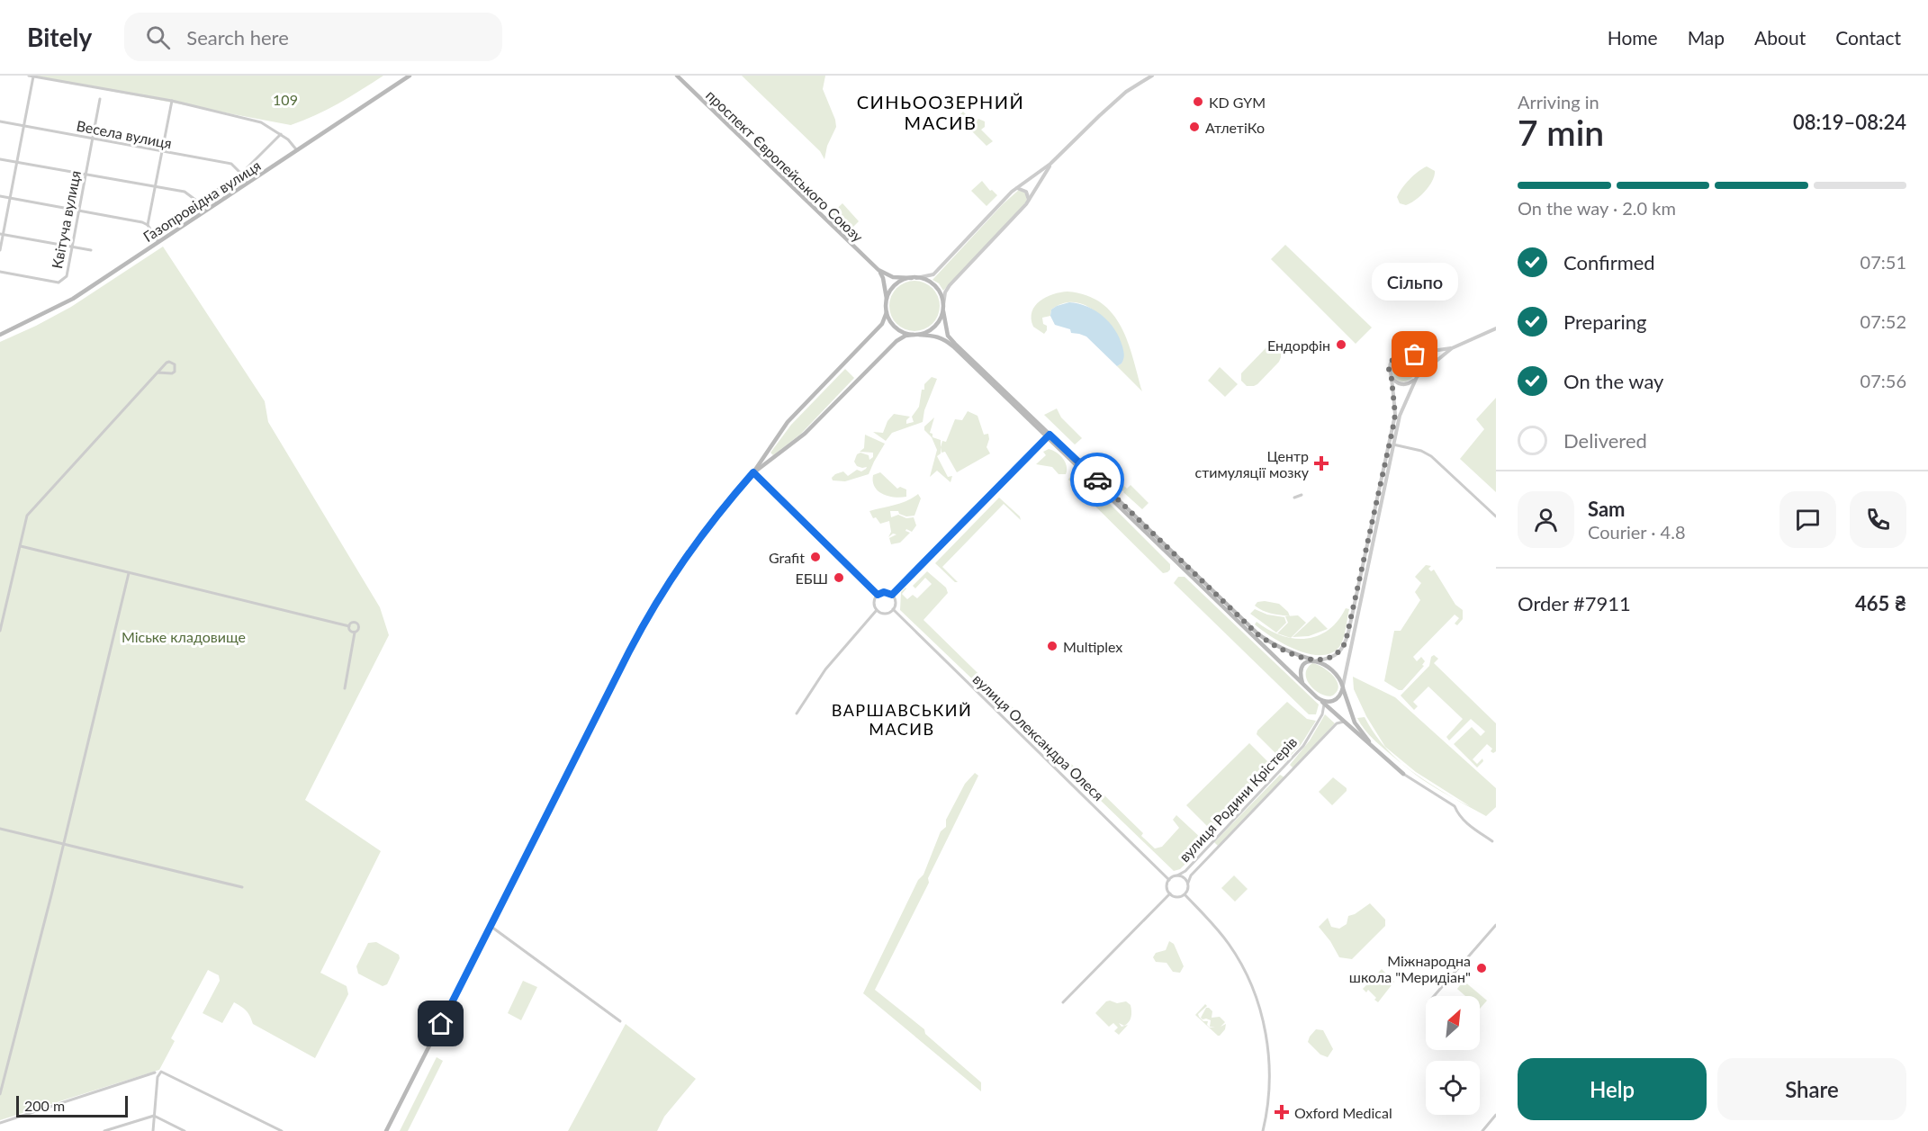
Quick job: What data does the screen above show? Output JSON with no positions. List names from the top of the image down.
{
  "streets": {
    "main road": ["проспект Європейського Союзу", "Газопровідна вулиця"],
    "street": [
      "Весела вулиця",
      "Квітуча вулиця",
      "вулиця Олександра Олеся",
      "вулиця Родини Крістерів"
    ]
  },
  "crossings": [
    ["Весела вулиця", "Квітуча вулиця"],
    ["вулиця Олександра Олеся", "вулиця Родини Крістерів"]
  ],
  "districts": ["СИНЬООЗЕРНИЙ МАСИВ", "ВАРШАВСЬКИЙ МАСИВ"],
  "parks": ["109", "Міське кладовище"],
  "places": {
    "other": [
      "KD GYM",
      "АтлетіКо",
      "Ендорфін",
      "Сільпо",
      "Grafit",
      "ЕБШ",
      "Multiplex",
      "Міжнародна школа \"Меридіан\""
    ],
    "health": ["Центр стимуляції мозку", "Oxford Medical"]
  },
  "scale_bar": "200 m",
  "north": "top right",
  "page": {
    "header": "Bitely",
    "search": "Search here",
    "nav": [
      "Home",
      "Map",
      "About",
      "Contact"
    ],
    "heading": ["7 min", "Arriving in", "08:19–08:24"],
    "panel": [
      "Sam",
      "Courier · 4.8",
      "Order #7911",
      "465 ₴"
    ],
    "bar": "On the way · 2.0 km",
    "list": [
      ["Confirmed", "07:51"],
      ["Preparing", "07:52"],
      ["On the way", "07:56"],
      "Delivered"
    ],
    "bubble": "Сільпо",
    "buttons": ["Help", "Share"],
    "scale": "200 m"
  }
}
